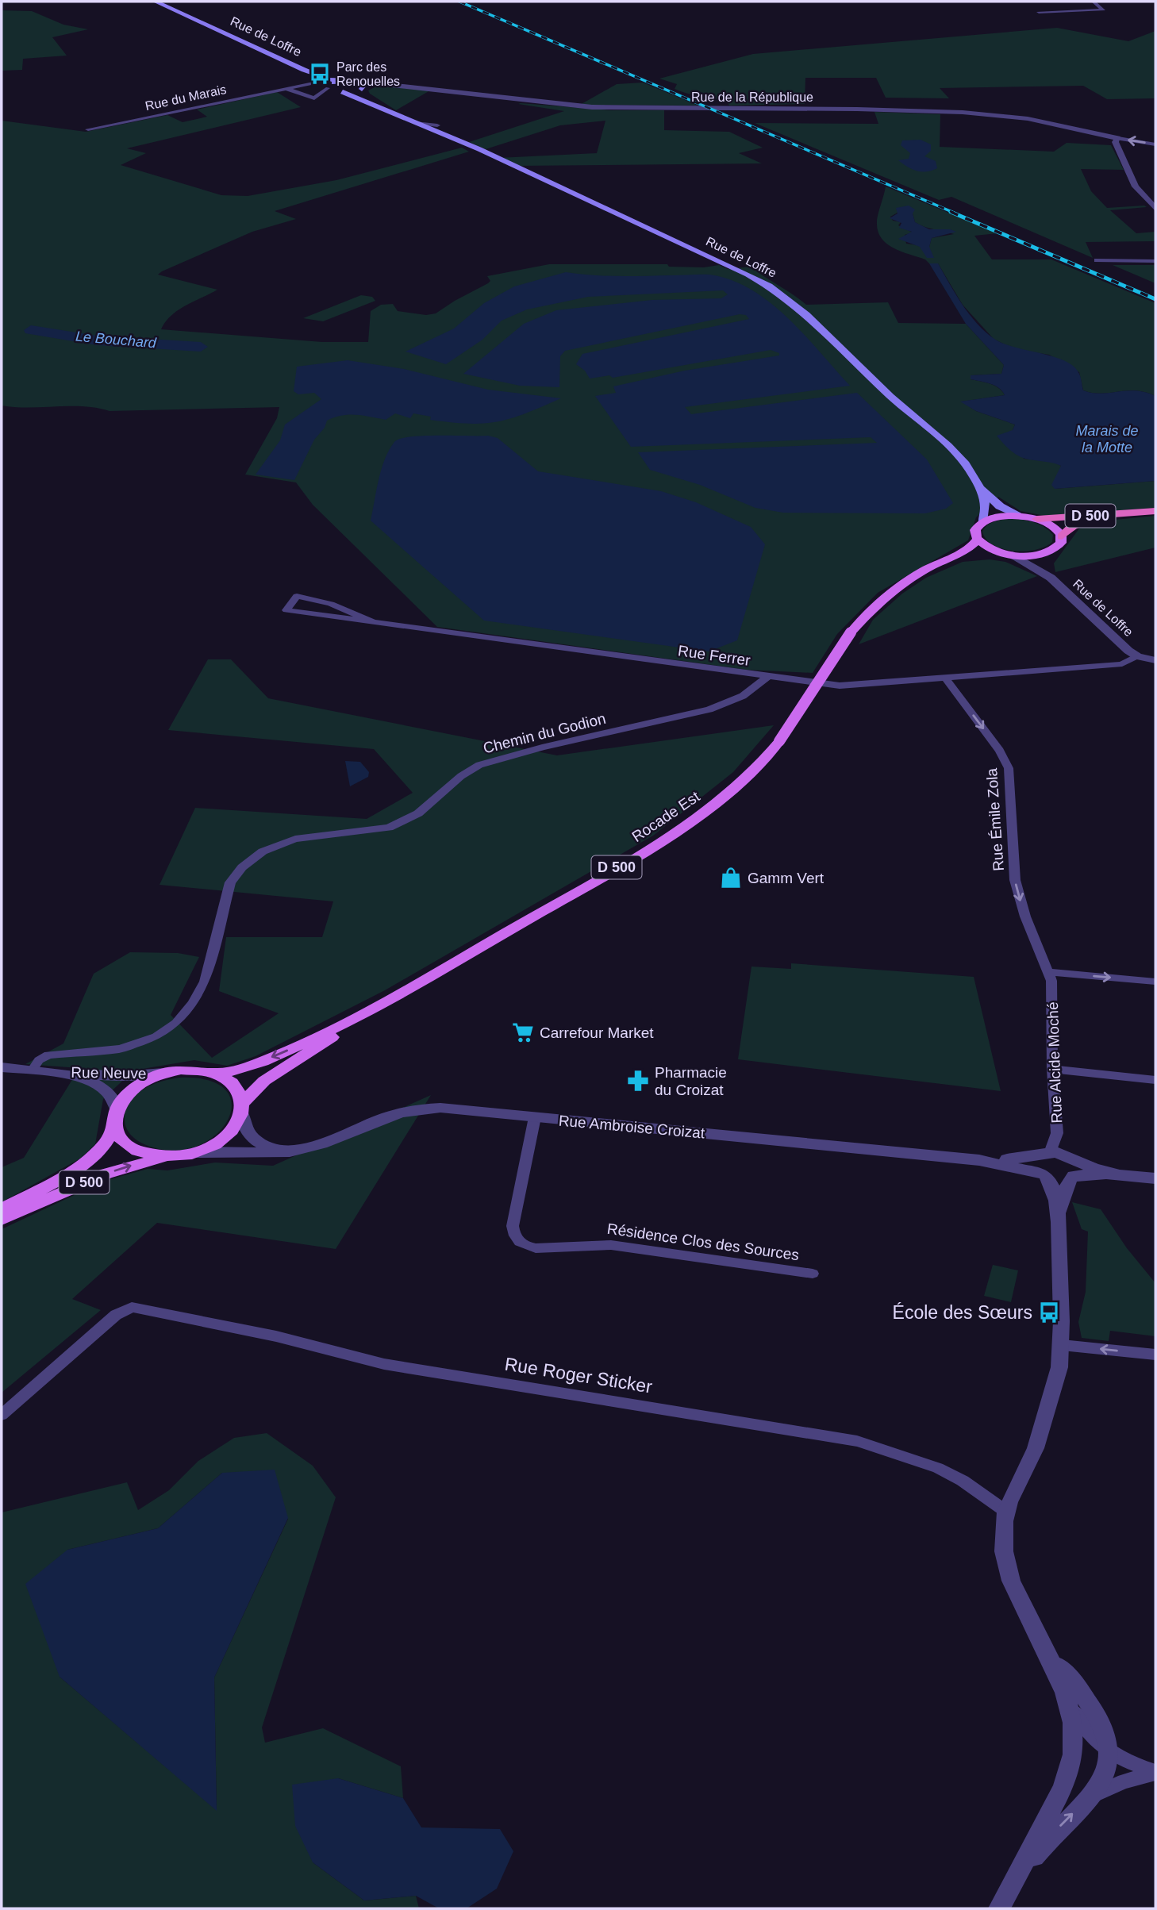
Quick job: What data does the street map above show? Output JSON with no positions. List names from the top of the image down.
{
  "streets": {
    "highway": ["D 500"],
    "main road": ["Rue de Loffre", "Rocade Est"],
    "street": [
      "Rue de la République",
      "Rue du Marais",
      "Rue Ferrer",
      "Chemin du Godion",
      "Rue Émile Zola",
      "Rue Alcide Moché",
      "Rue Neuve",
      "Rue Ambroise Croizat",
      "Résidence Clos des Sources",
      "Rue Roger Sticker"
    ]
  },
  "crossings": [
    ["Rue de Loffre", "Rue de la République"],
    ["Rue de Loffre", "Rue Ferrer"],
    ["D 500", "Rocade Est"],
    ["D 500", "Rue Neuve"],
    ["D 500", "Rue Ambroise Croizat"],
    ["Rue Ferrer", "Chemin du Godion"],
    ["Rue Ferrer", "Rue Émile Zola"],
    ["Chemin du Godion", "Rue Neuve"],
    ["Rue Émile Zola", "Rue Alcide Moché"],
    ["Rue Alcide Moché", "Rue Ambroise Croizat"],
    ["Rue Neuve", "Rue Ambroise Croizat"],
    ["Rue Ambroise Croizat", "Résidence Clos des Sources"]
  ],
  "one_way": ["Rue Émile Zola"],
  "water": ["Le Bouchard", "Marais de la Motte"],
  "places": {
    "bus stop": ["Parc des Renouelles", "École des Sœurs"],
    "shop": ["Gamm Vert"],
    "supermarket": ["Carrefour Market"],
    "pharmacy": ["Pharmacie du Croizat"]
  }
}
